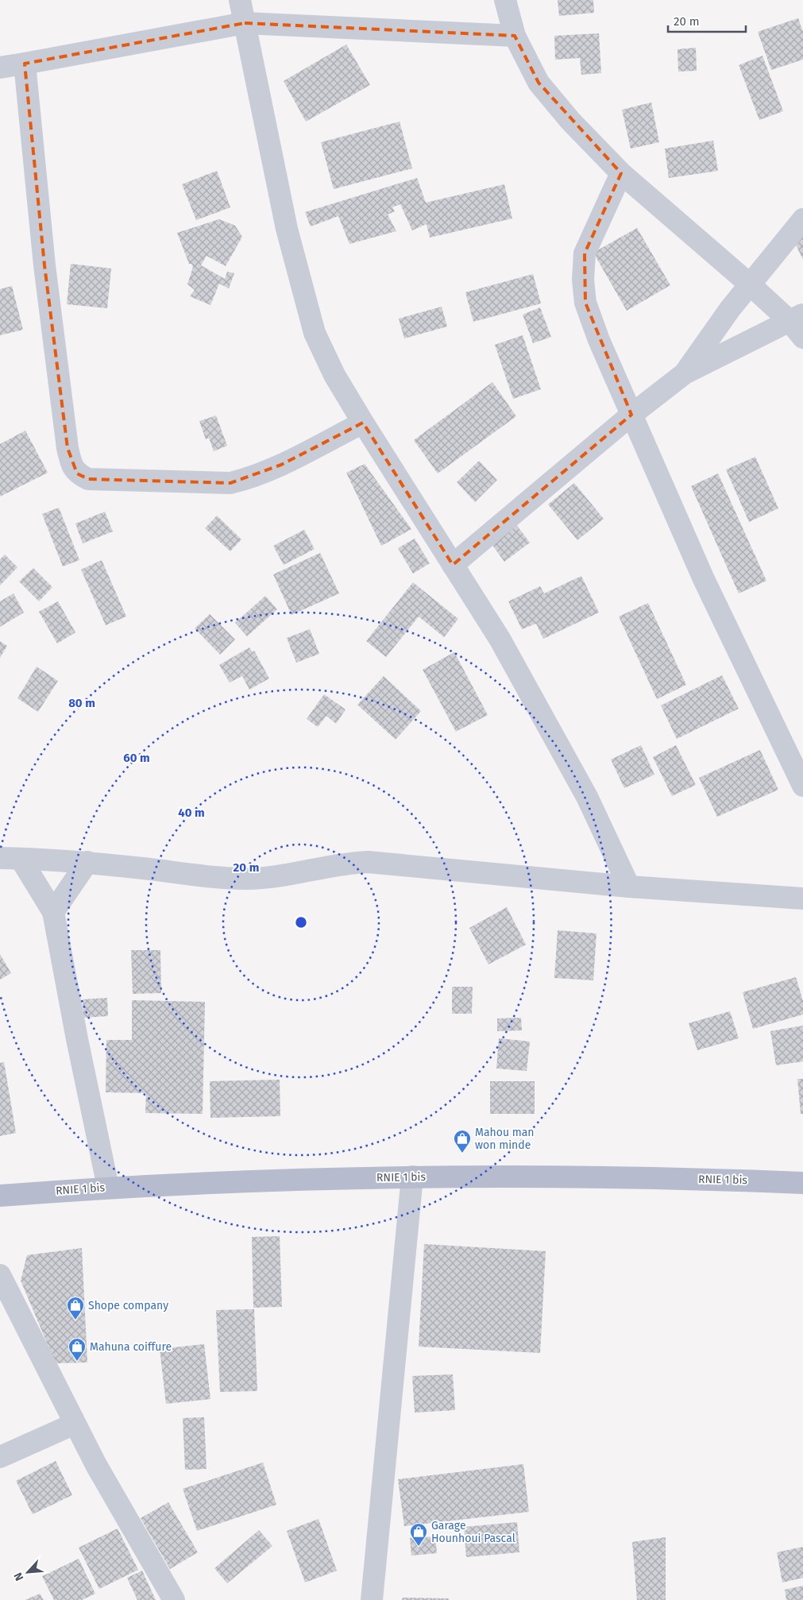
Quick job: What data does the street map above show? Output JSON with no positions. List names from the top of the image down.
{
  "streets": {
    "main road": ["RNIE 1 bis"]
  },
  "places": {
    "shop": [
      "Mahou man won minde",
      "Shope company",
      "Mahuna coiffure",
      "Garage Hounhoui Pascal"
    ]
  },
  "scale_bar": "20 m",
  "north": "bottom left",
  "rings": [
    "80 m",
    "60 m",
    "40 m",
    "20 m"
  ]
}
